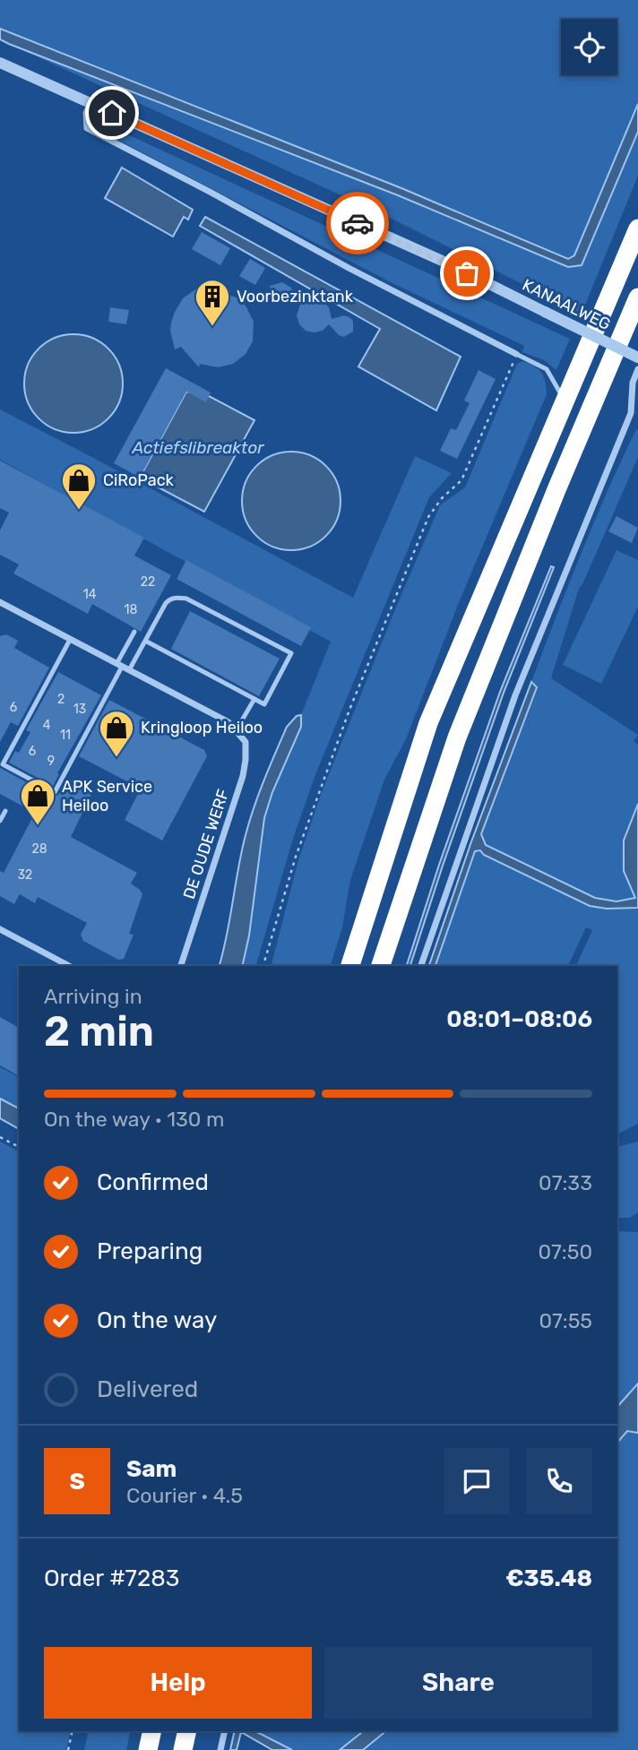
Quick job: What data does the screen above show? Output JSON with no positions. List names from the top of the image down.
{
  "streets": {
    "street": ["KANAALWEG", "DE OUDE WERF"]
  },
  "water": ["Actiefslibreaktor"],
  "places": {
    "building": ["Voorbezinktank"],
    "shop": ["CiRoPack", "Kringloop Heiloo", "APK Service Heiloo"]
  },
  "house_numbers": [
    "22",
    "14",
    "18",
    "2",
    "6",
    "13",
    "4",
    "11",
    "6",
    "9",
    "28",
    "32"
  ],
  "page": {
    "heading": ["2 min", "Arriving in", "08:01–08:06"],
    "panel": [
      "Sam",
      "Courier · 4.5",
      "Order #7283",
      "€35.48"
    ],
    "bar": "On the way · 130 m",
    "list": [
      ["Confirmed", "07:33"],
      ["Preparing", "07:50"],
      ["On the way", "07:55"],
      "Delivered"
    ],
    "round": "S",
    "buttons": ["Help", "Share"]
  }
}
